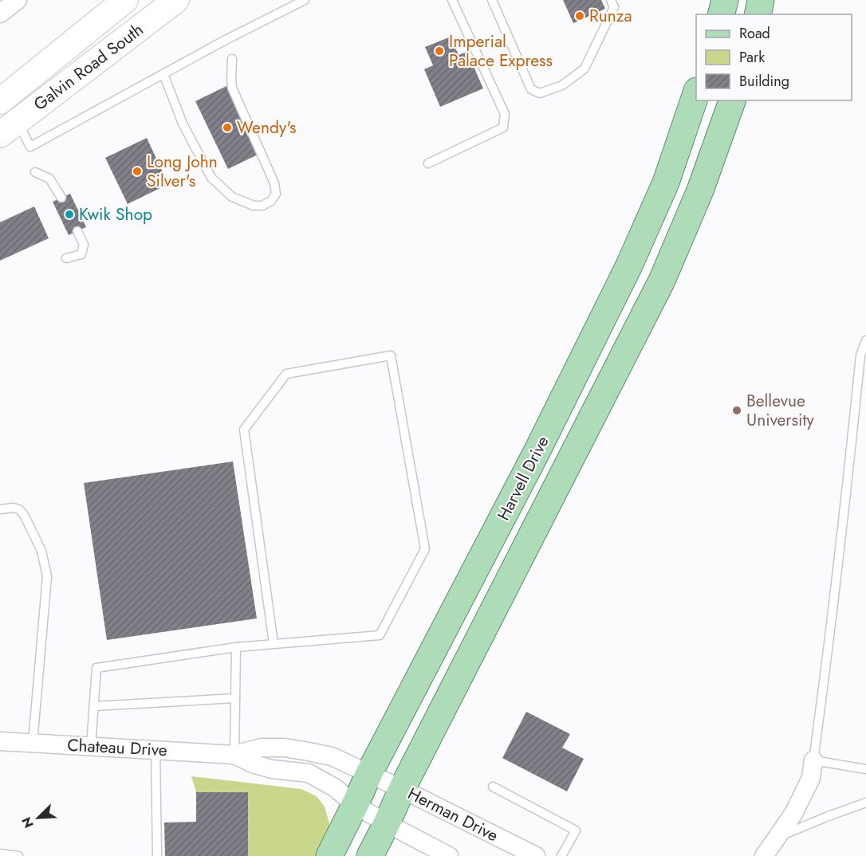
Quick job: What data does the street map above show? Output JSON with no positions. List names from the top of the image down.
{
  "streets": {
    "main road": ["Galvin Road South", "Harvell Drive"],
    "street": ["Chateau Drive", "Herman Drive"]
  },
  "crossings": [
    ["Harvell Drive", "Chateau Drive"],
    ["Harvell Drive", "Herman Drive"],
    ["Chateau Drive", "Herman Drive"]
  ],
  "places": [
    "Runza",
    "Imperial Palace Express",
    "Wendy's",
    "Long John Silver's",
    "Kwik Shop",
    "Bellevue University"
  ],
  "legend": ["Road", "Park", "Building"],
  "north": "bottom left"
}
